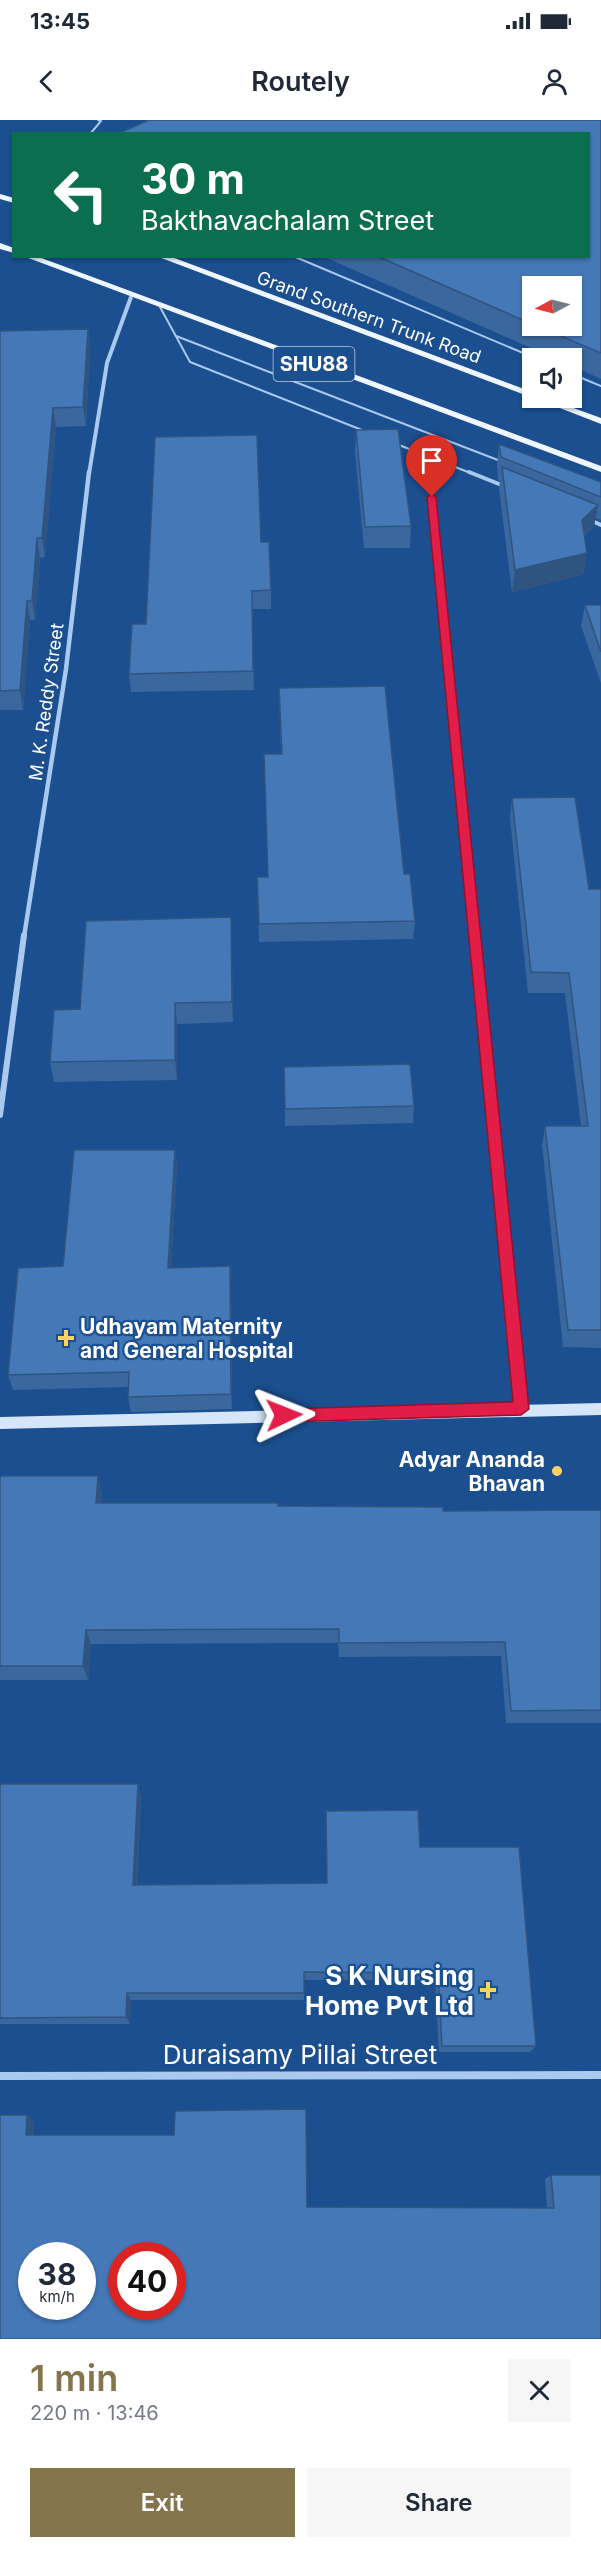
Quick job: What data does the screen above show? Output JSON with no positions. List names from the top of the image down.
{
  "streets": {
    "main road": ["Grand Southern Trunk Road", "SHU88"],
    "street": ["M. K. Reddy Street", "Duraisamy Pillai Street"]
  },
  "crossings": [
    ["SHU88", "M. K. Reddy Street"]
  ],
  "places": {
    "health": ["Udhayam Maternity and General Hospital", "S K Nursing Home Pvt Ltd"],
    "other": ["Adyar Ananda Bhavan"]
  },
  "north": "left",
  "page": {
    "status": "13:45",
    "header": "Routely",
    "turn": ["30 m", "Bakthavachalam Street"],
    "speed": "38 km/h",
    "limit": "40",
    "heading": ["1 min", "220 m · 13:46"],
    "buttons": ["Exit", "Share"]
  }
}
